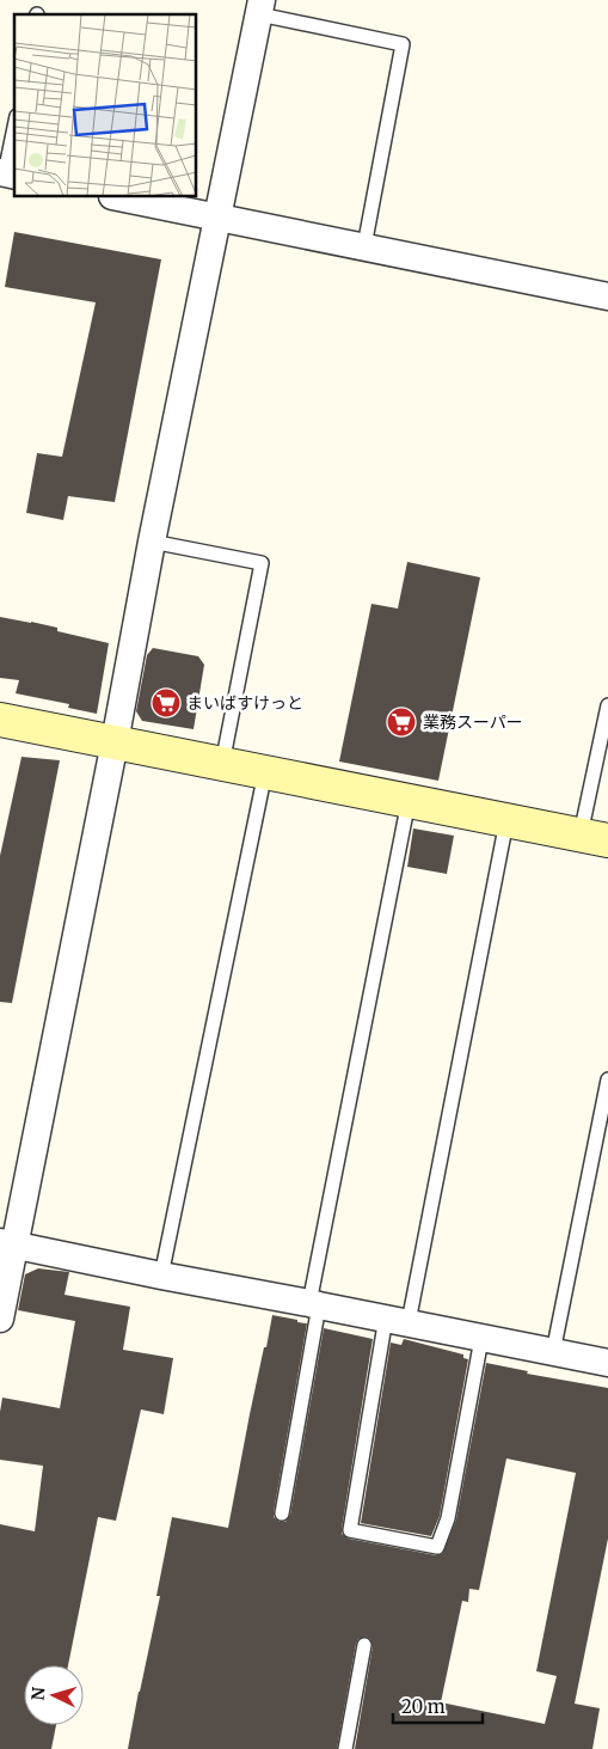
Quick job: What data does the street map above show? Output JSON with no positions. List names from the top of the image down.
{
  "places": {
    "supermarket": ["まいばすけっと", "業務スーパー"]
  },
  "scale_bar": "20 m",
  "north": "left"
}
